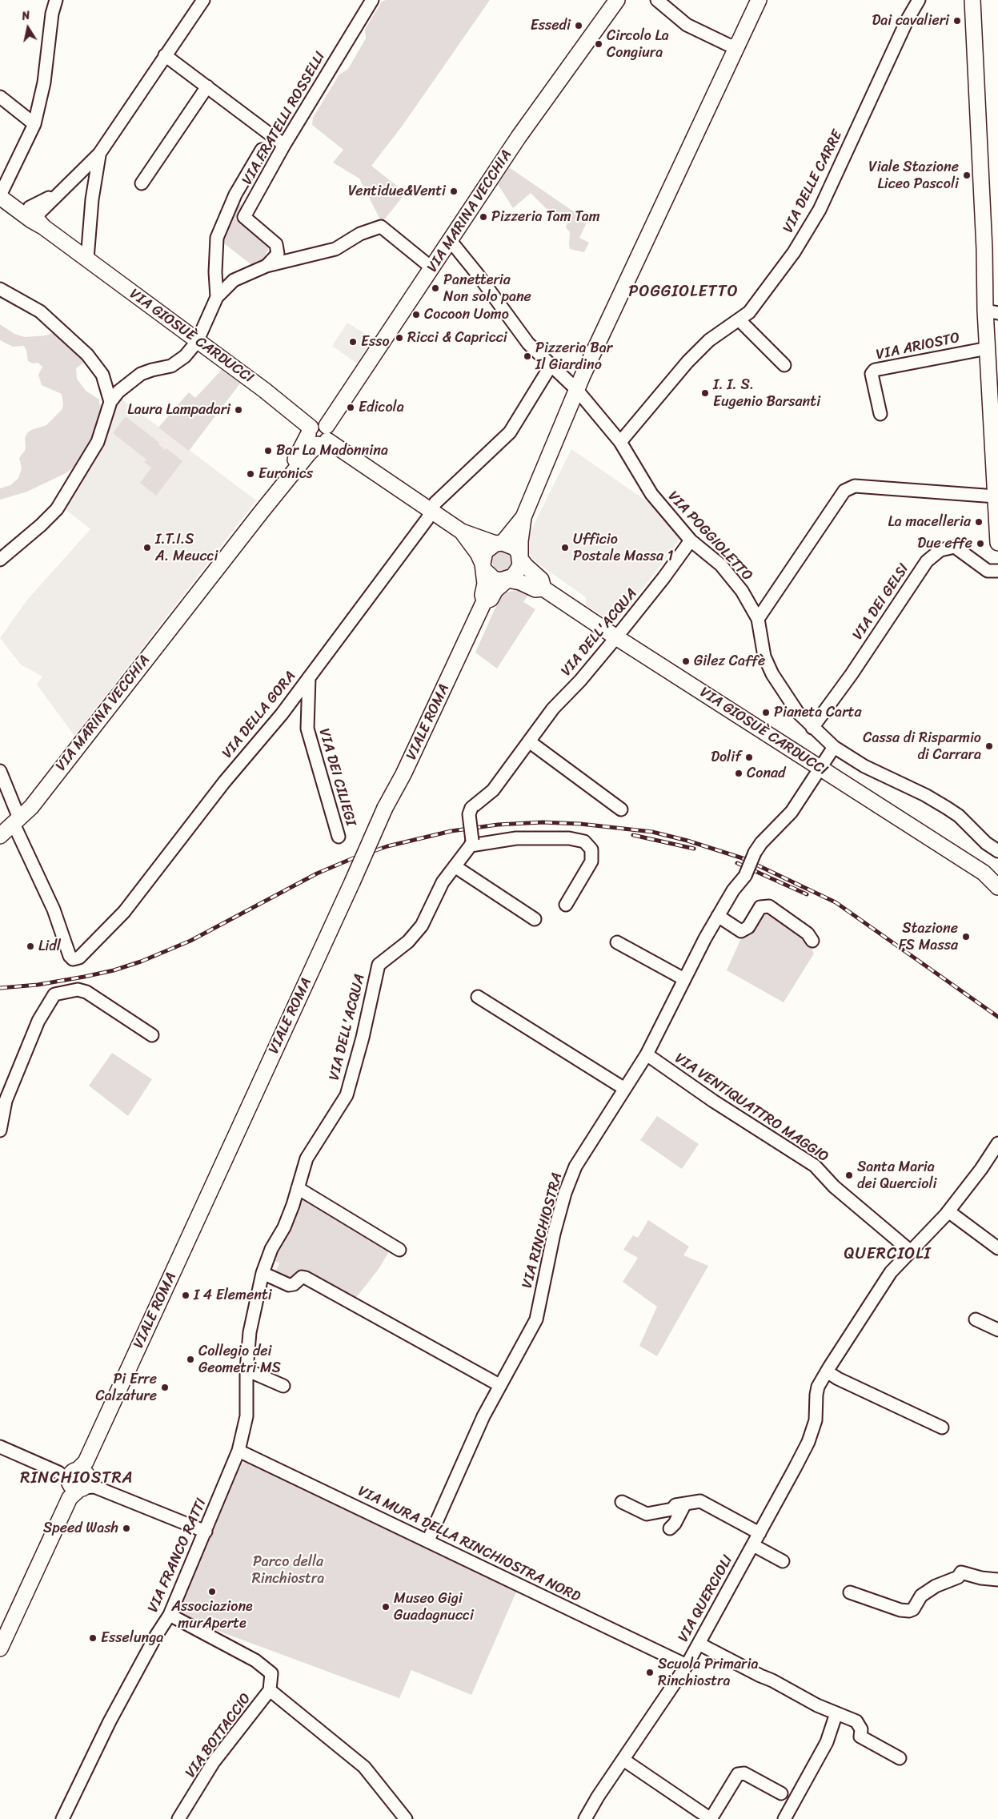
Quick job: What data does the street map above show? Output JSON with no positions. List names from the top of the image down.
{
  "streets": {
    "main road": ["VIA MARINA VECCHIA", "VIA GIOSUÈ CARDUCCI", "VIALE ROMA"],
    "street": [
      "VIA FRATELLI ROSSELLI",
      "VIA DELLE CARRE",
      "VIA ARIOSTO",
      "VIA POGGIOLETTO",
      "VIA DEI GELSI",
      "VIA DELL'ACQUA",
      "VIA DELLA GORA",
      "VIA DEI CILIEGI",
      "VIA VENTIQUATTRO MAGGIO",
      "VIA RINCHIOSTRA",
      "VIA MURA DELLA RINCHIOSTRA NORD",
      "VIA FRANCO RATTI",
      "VIA QUERCIOLI",
      "VIA BOTTACCIO"
    ]
  },
  "crossings": [
    ["VIA DELLE CARRE", "VIA POGGIOLETTO"],
    ["VIA MARINA VECCHIA", "VIA GIOSUÈ CARDUCCI"],
    ["VIA MARINA VECCHIA", "VIA POGGIOLETTO"],
    ["VIA MARINA VECCHIA", "VIA DELLA GORA"],
    ["VIA GIOSUÈ CARDUCCI", "VIA DELL'ACQUA"],
    ["VIA GIOSUÈ CARDUCCI", "VIA DELLA GORA"],
    ["VIA GIOSUÈ CARDUCCI", "VIALE ROMA"],
    ["VIA GIOSUÈ CARDUCCI", "VIA RINCHIOSTRA"],
    ["VIA POGGIOLETTO", "VIA DEI GELSI"],
    ["VIA POGGIOLETTO", "VIA DELL'ACQUA"],
    ["VIA POGGIOLETTO", "VIA DELLA GORA"],
    ["VIA POGGIOLETTO", "VIA RINCHIOSTRA"],
    ["VIA DELL'ACQUA", "VIA MURA DELLA RINCHIOSTRA NORD"],
    ["VIA DELL'ACQUA", "VIA FRANCO RATTI"],
    ["VIA DELLA GORA", "VIA DEI CILIEGI"],
    ["VIA VENTIQUATTRO MAGGIO", "VIA RINCHIOSTRA"],
    ["VIA VENTIQUATTRO MAGGIO", "VIA QUERCIOLI"],
    ["VIA RINCHIOSTRA", "VIA MURA DELLA RINCHIOSTRA NORD"],
    ["VIA MURA DELLA RINCHIOSTRA NORD", "VIA FRANCO RATTI"],
    ["VIA MURA DELLA RINCHIOSTRA NORD", "VIA QUERCIOLI"]
  ],
  "districts": ["POGGIOLETTO", "QUERCIOLI", "RINCHIOSTRA"],
  "parks": ["Parco della Rinchiostra"],
  "places": [
    "Dai cavalieri",
    "Essedi",
    "Circolo La Congiura",
    "Viale Stazione Liceo Pascoli",
    "Ventidue&Venti",
    "Pizzeria Tam Tam",
    "Panetteria Non solo pane",
    "Cocoon Uomo",
    "Ricci & Capricci",
    "Esso",
    "Pizzeria Bar Il Giardino",
    "I. I. S. Eugenio Barsanti",
    "Edicola",
    "Laura Lampadari",
    "Bar La Madonnina",
    "Euronics",
    "La macelleria",
    "Due effe",
    "I.T.I.S A. Meucci",
    "Ufficio Postale Massa 1",
    "Gilez Caffè",
    "Pianeta Carta",
    "Cassa di Risparmio di Carrara",
    "Dolif",
    "Conad",
    "Stazione FS Massa",
    "Lidl",
    "Santa Maria dei Quercioli",
    "I 4 Elementi",
    "Collegio dei Geometri MS",
    "Pi Erre Calzature",
    "Speed Wash",
    "Associazione murAperte",
    "Museo Gigi Guadagnucci",
    "Esselunga",
    "Scuola Primaria Rinchiostra"
  ],
  "north": "top"
}
